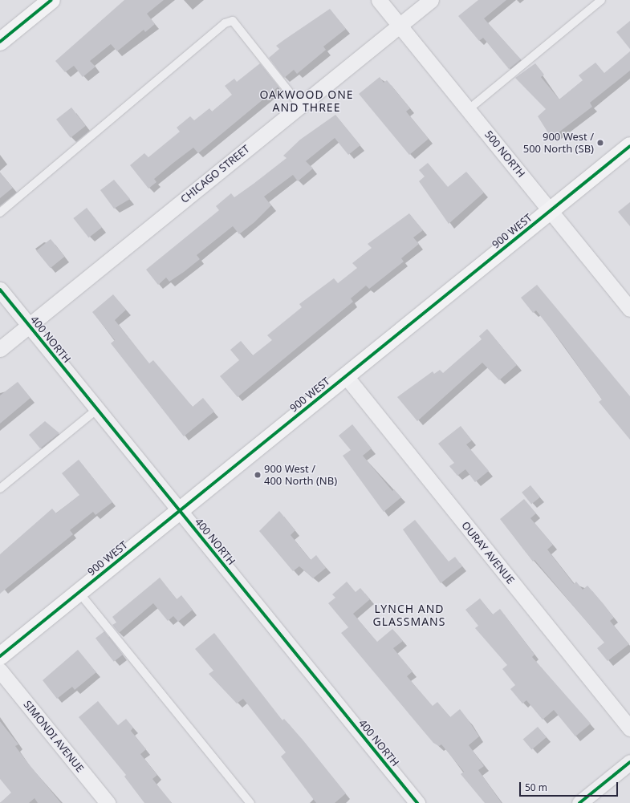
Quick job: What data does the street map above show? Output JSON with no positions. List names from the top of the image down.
{
  "streets": {
    "main road": ["900 WEST"],
    "street": [
      "500 NORTH",
      "CHICAGO STREET",
      "400 NORTH",
      "OURAY AVENUE",
      "SIMONDI AVENUE"
    ]
  },
  "crossings": [
    ["500 NORTH", "CHICAGO STREET"],
    ["500 NORTH", "900 WEST"],
    ["CHICAGO STREET", "400 NORTH"],
    ["900 WEST", "400 NORTH"],
    ["900 WEST", "OURAY AVENUE"]
  ],
  "districts": ["OAKWOOD ONE AND THREE", "LYNCH AND GLASSMANS"],
  "places": ["900 West / 500 North (SB)", "900 West / 400 North (NB)"],
  "scale_bar": "50 m"
}
